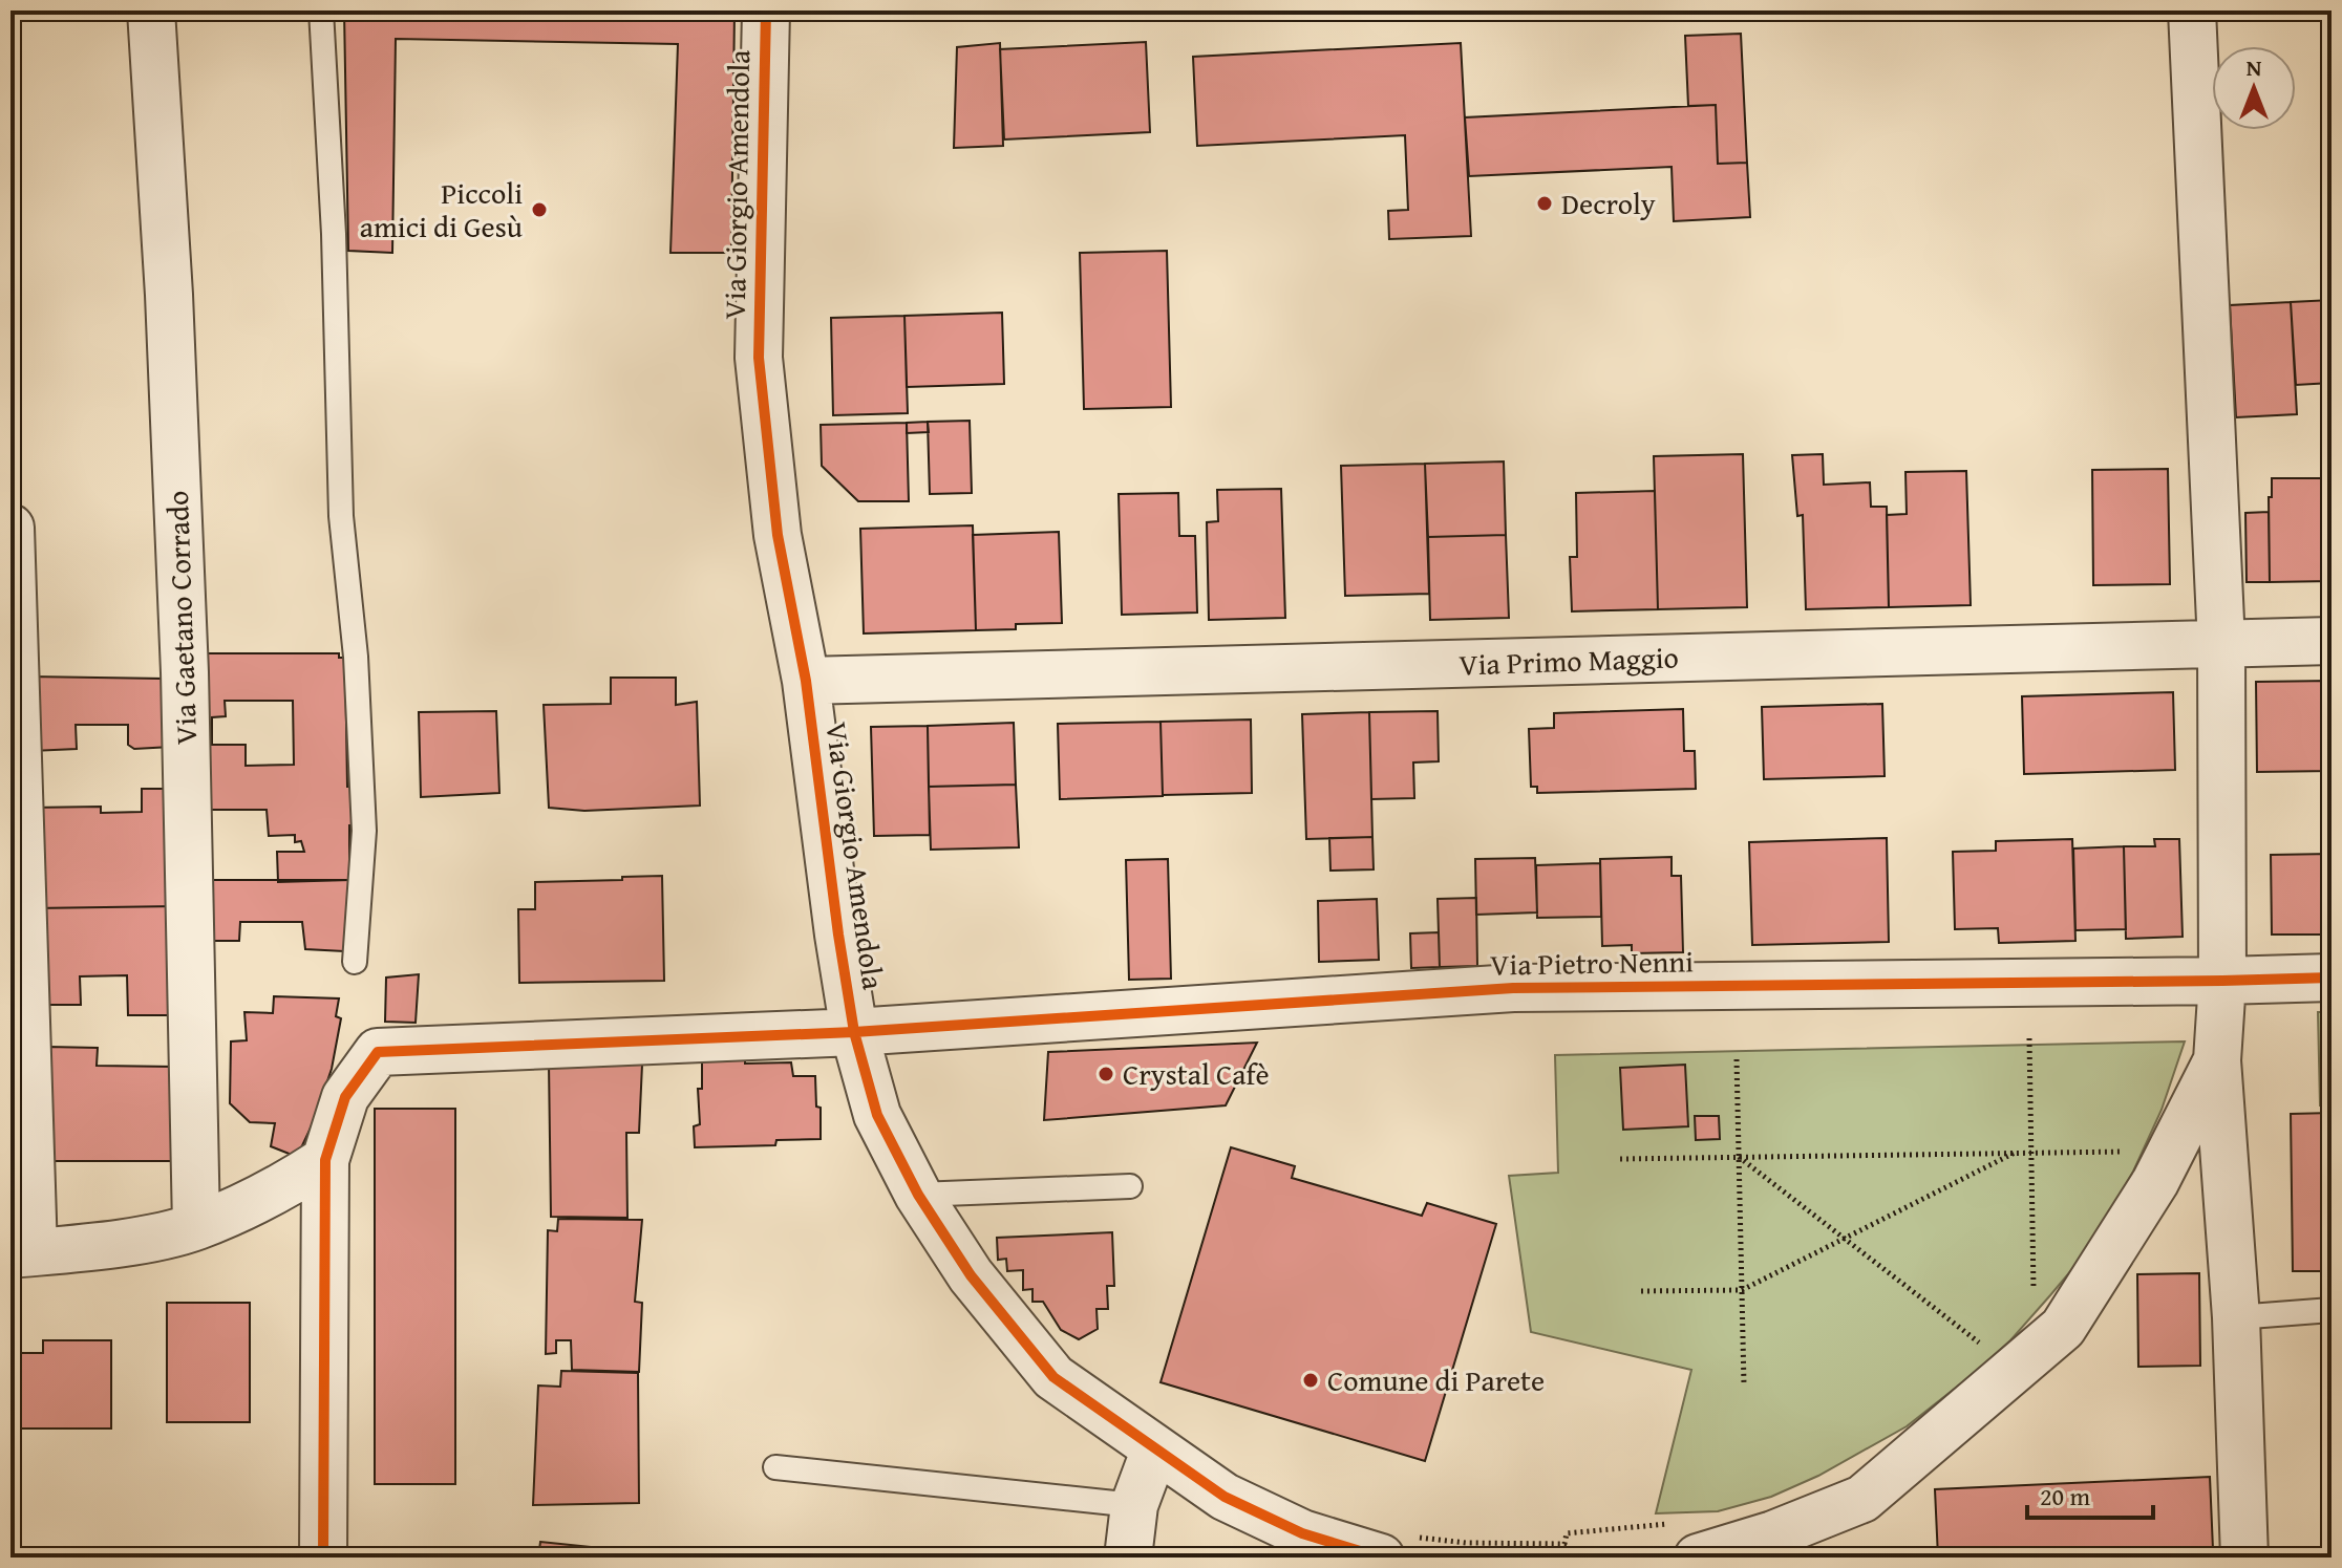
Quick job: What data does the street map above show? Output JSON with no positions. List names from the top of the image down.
{
  "streets": {
    "street": [
      "Via Giorgio Amendola",
      "Via Gaetano Corrado",
      "Via Primo Maggio",
      "Via Pietro Nenni"
    ]
  },
  "crossings": [
    ["Via Giorgio Amendola", "Via Primo Maggio"],
    ["Via Giorgio Amendola", "Via Pietro Nenni"]
  ],
  "places": [
    "Decroly",
    "Piccoli amici di Gesù",
    "Crystal Cafè",
    "Comune di Parete"
  ],
  "scale_bar": "20 m",
  "north": "top"
}
